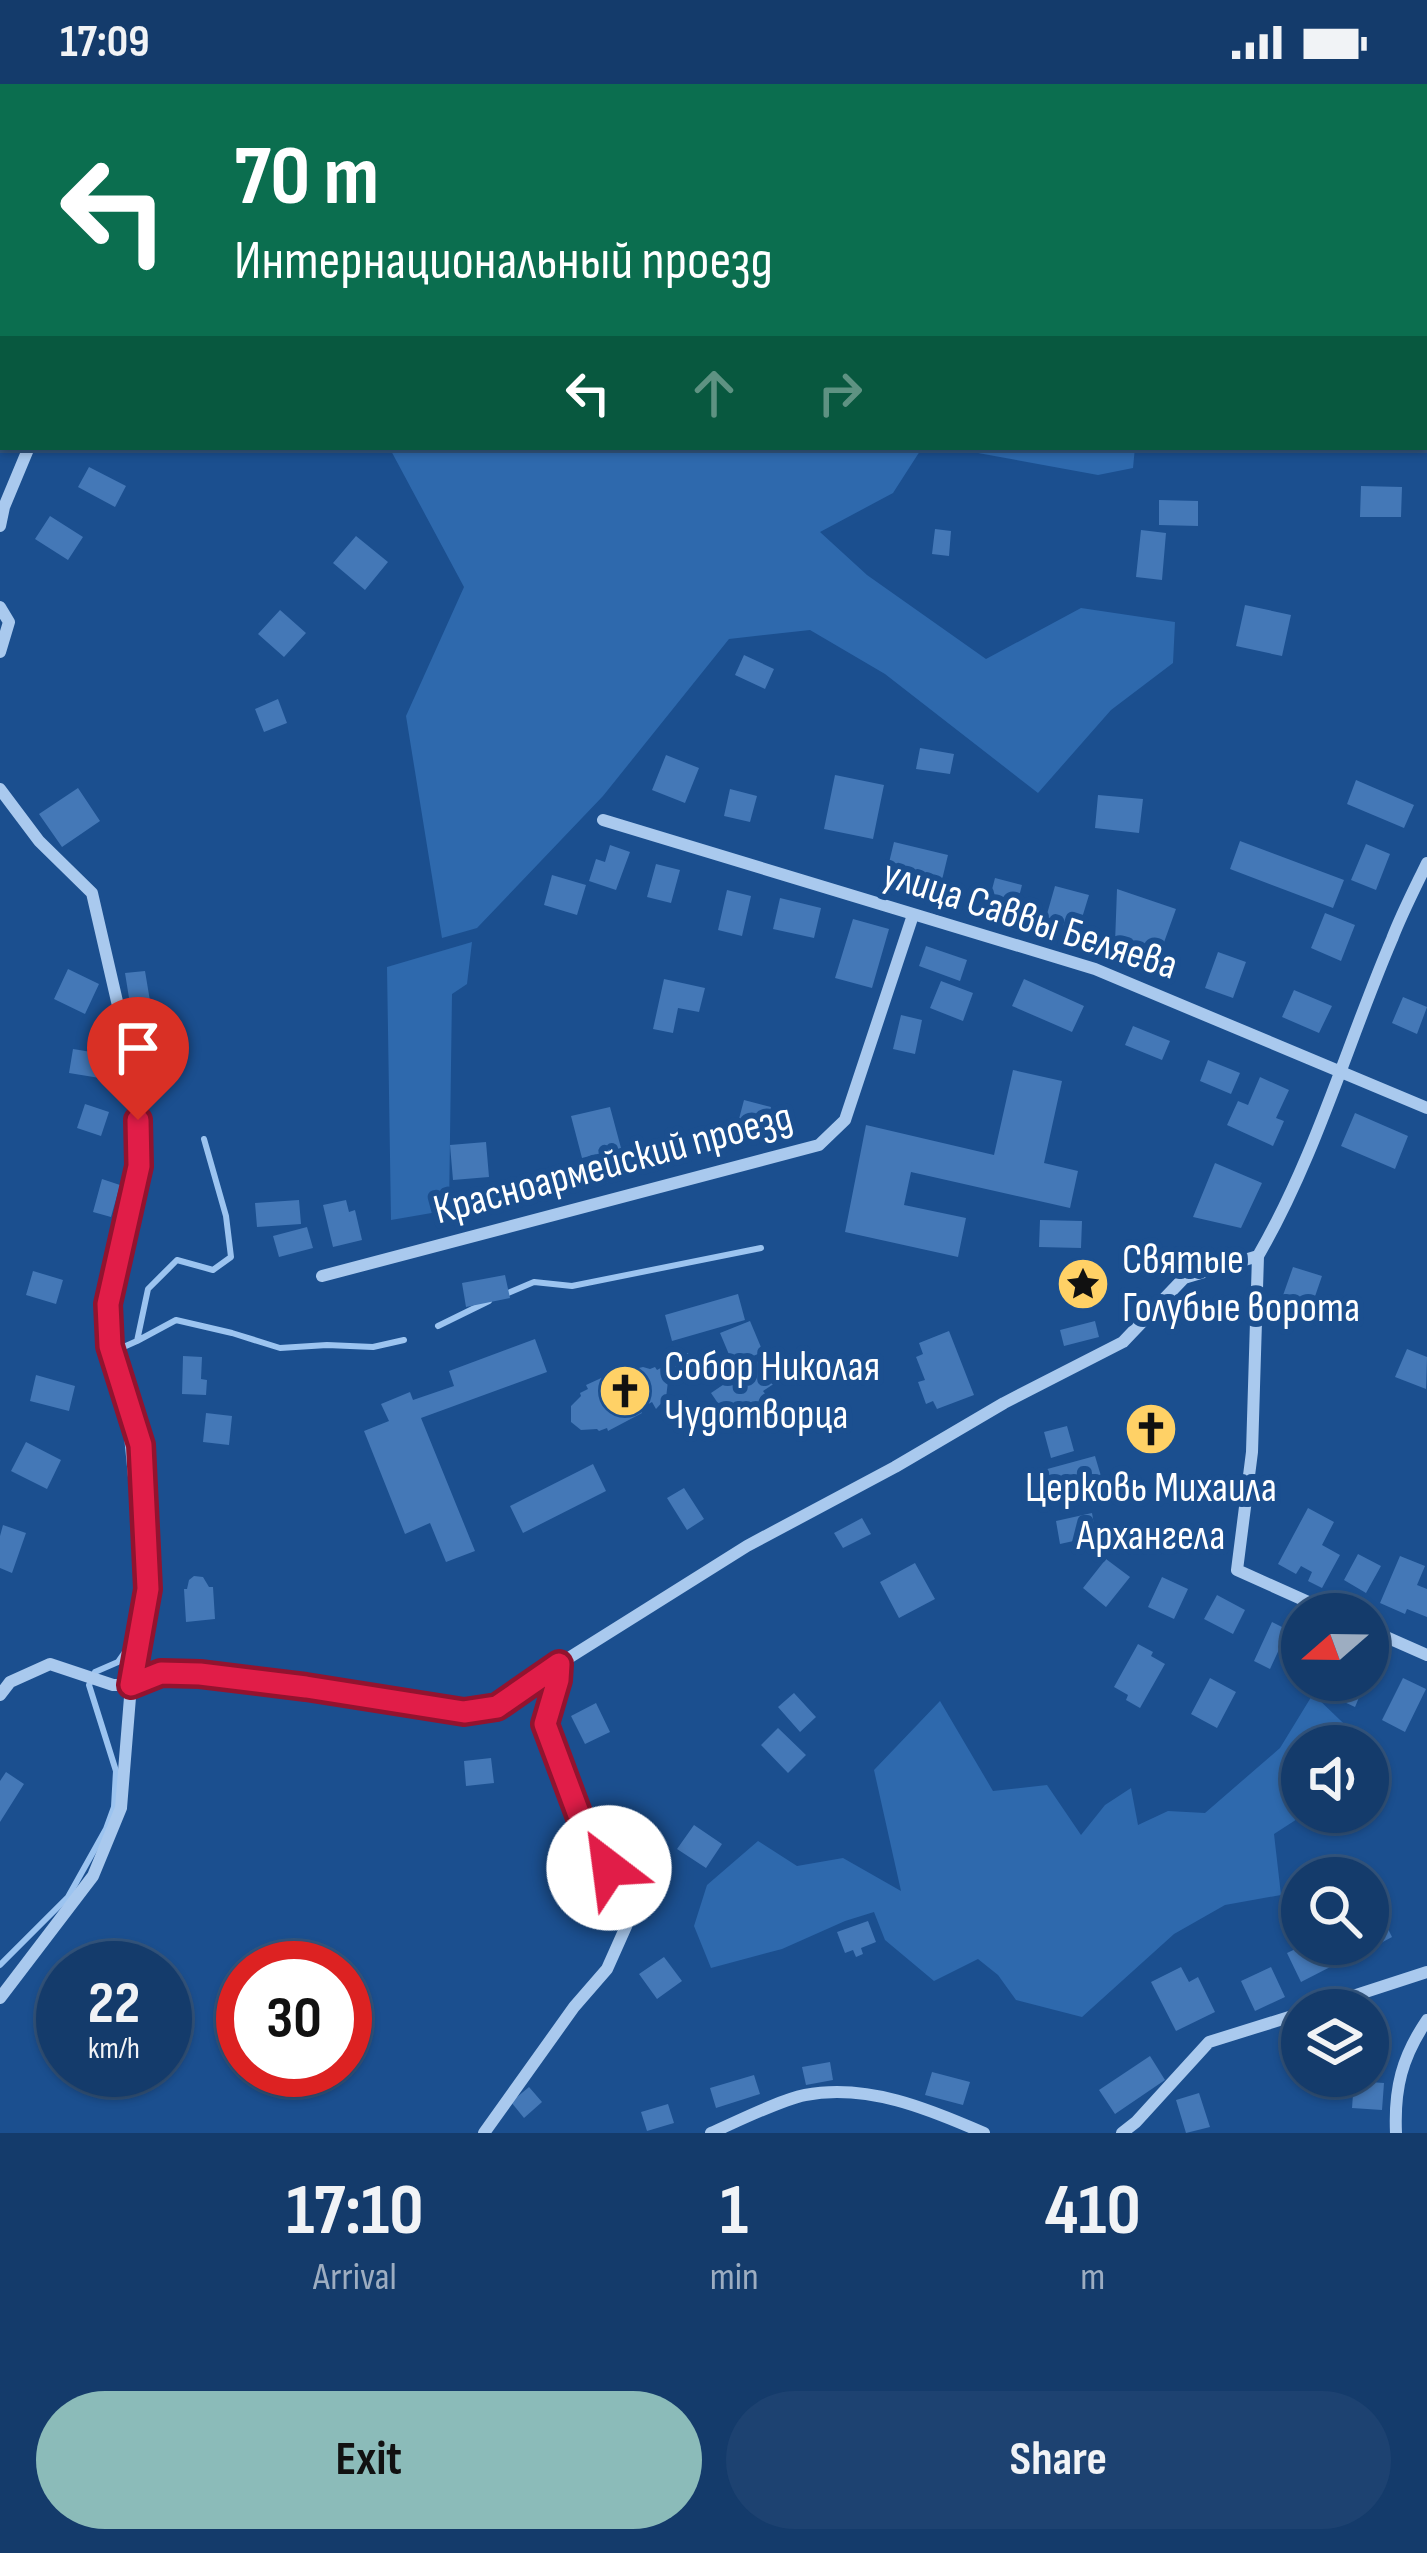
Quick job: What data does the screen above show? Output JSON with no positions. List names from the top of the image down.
{
  "streets": {
    "street": ["улица Саввы Беляева", "Красноармейский проезд"]
  },
  "crossings": [
    ["улица Саввы Беляева", "Красноармейский проезд"]
  ],
  "places": {
    "place": ["Святые Голубые ворота"],
    "church": ["Собор Николая Чудотворца", "Церковь Михаила Архангела"]
  },
  "north": "left",
  "page": {
    "status": "17:09",
    "turn": ["70 m", "Интернациональный проезд"],
    "speed": "22 km/h",
    "limit": "30",
    "eta": [
      "17:10",
      "Arrival",
      "1",
      "min",
      "410",
      "m"
    ],
    "buttons": ["Exit", "Share"]
  }
}
